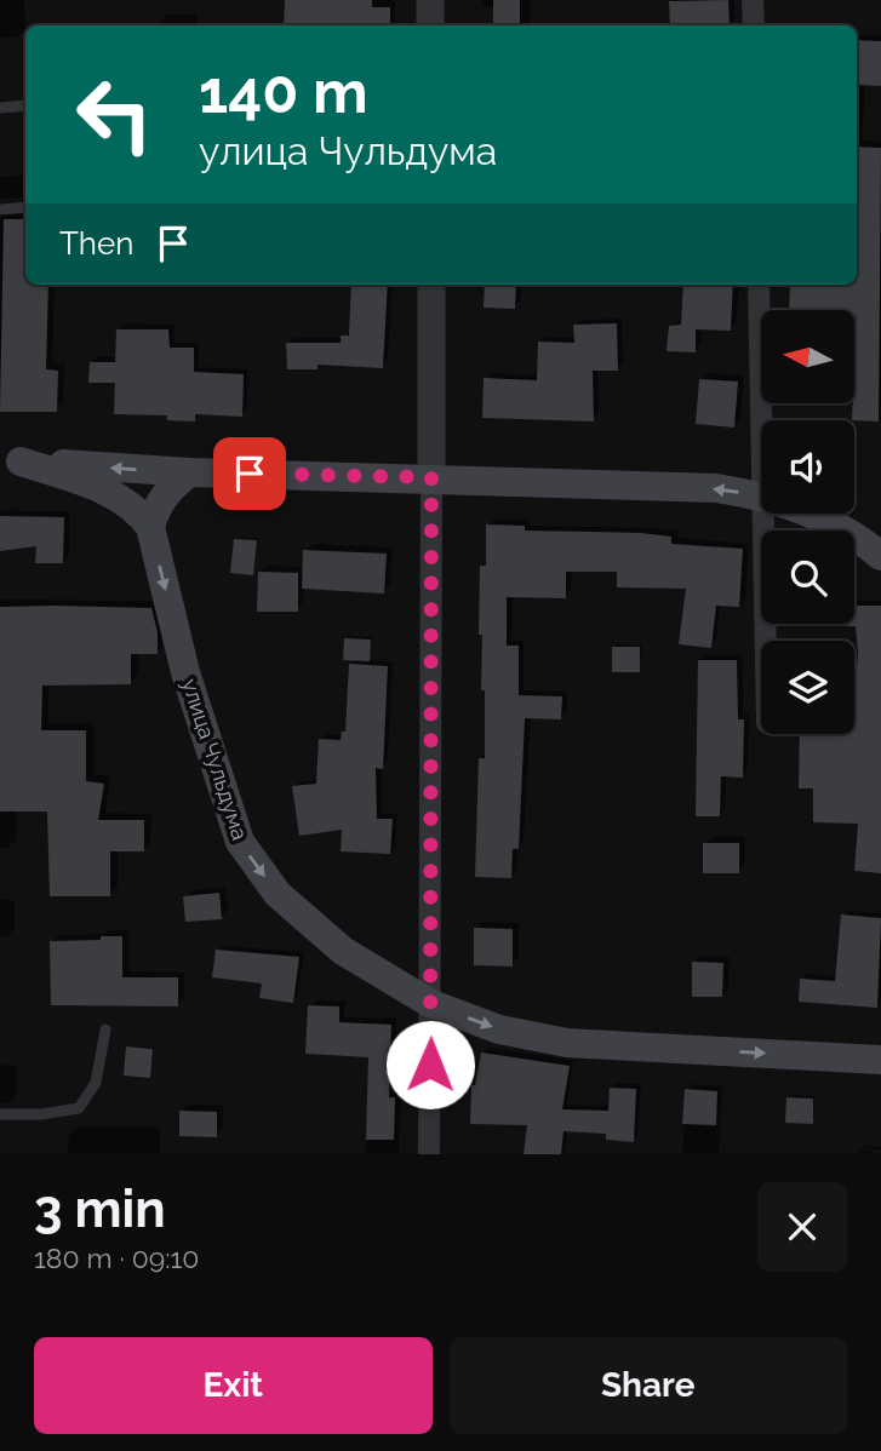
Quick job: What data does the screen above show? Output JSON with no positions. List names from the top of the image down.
{
  "streets": {
    "main road": ["улица Чульдума"]
  },
  "one_way": ["улица Чульдума"],
  "north": "left",
  "page": {
    "turn": ["140 m", "улица Чульдума"],
    "then": "Then",
    "heading": ["3 min", "180 m · 09:10"],
    "buttons": ["Exit", "Share"]
  }
}
